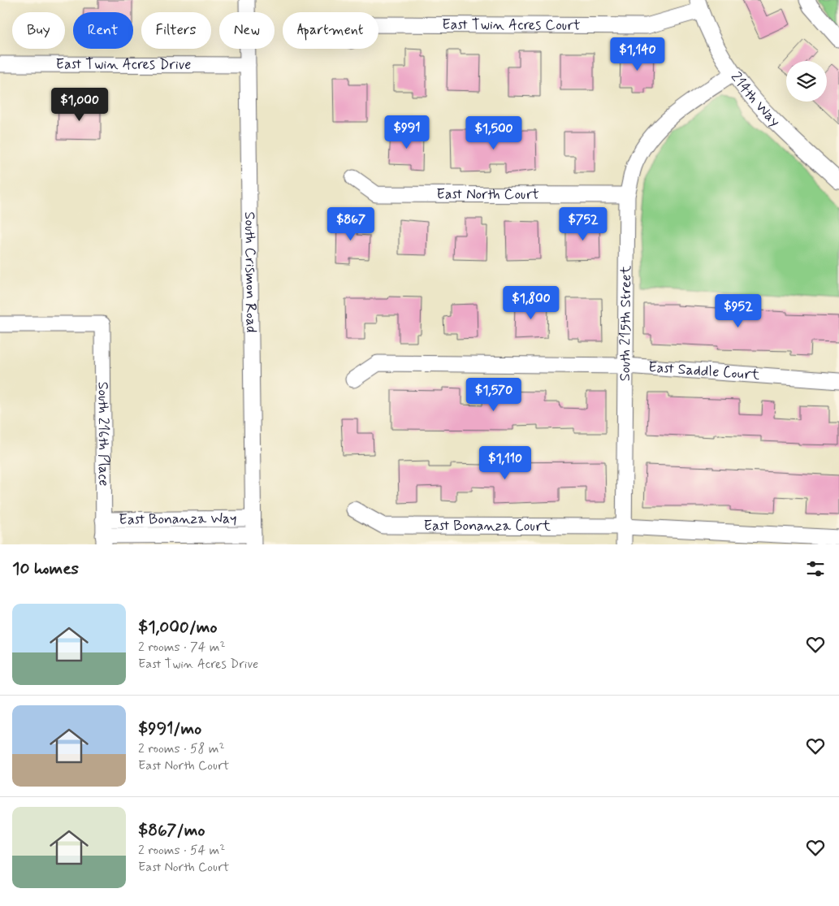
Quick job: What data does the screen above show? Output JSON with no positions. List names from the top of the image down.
{
  "streets": {
    "street": [
      "East Twin Acres Court",
      "East Twin Acres Drive",
      "214th Way",
      "East North Court",
      "South Crismon Road",
      "South 215th Street",
      "East Saddle Court",
      "South 216th Place",
      "East Bonanza Way",
      "East Bonanza Court"
    ]
  },
  "crossings": [
    ["East Twin Acres Court", "214th Way"],
    ["East Twin Acres Drive", "South Crismon Road"],
    ["214th Way", "South 215th Street"],
    ["East North Court", "South 215th Street"],
    ["South Crismon Road", "East Bonanza Way"],
    ["South 215th Street", "East Saddle Court"],
    ["South 215th Street", "East Bonanza Court"],
    ["South 216th Place", "East Bonanza Way"]
  ],
  "page": {
    "chip": [
      "Buy",
      "Rent",
      "Filters",
      "New",
      "Apartment"
    ],
    "price": [
      "$1,140",
      "$1,000",
      "$991",
      "$1,500",
      "$867",
      "$752",
      "$1,800",
      "$952",
      "$1,570",
      "$1,110"
    ],
    "heading": "10 homes",
    "list": [
      {
        "name": "$1,000/mo",
        "note": "2 rooms · 74 m² · East Twin Acres Drive"
      },
      {
        "name": "$991/mo",
        "note": "2 rooms · 58 m² · East North Court"
      },
      {
        "name": "$867/mo",
        "note": "2 rooms · 54 m² · East North Court"
      }
    ]
  }
}
